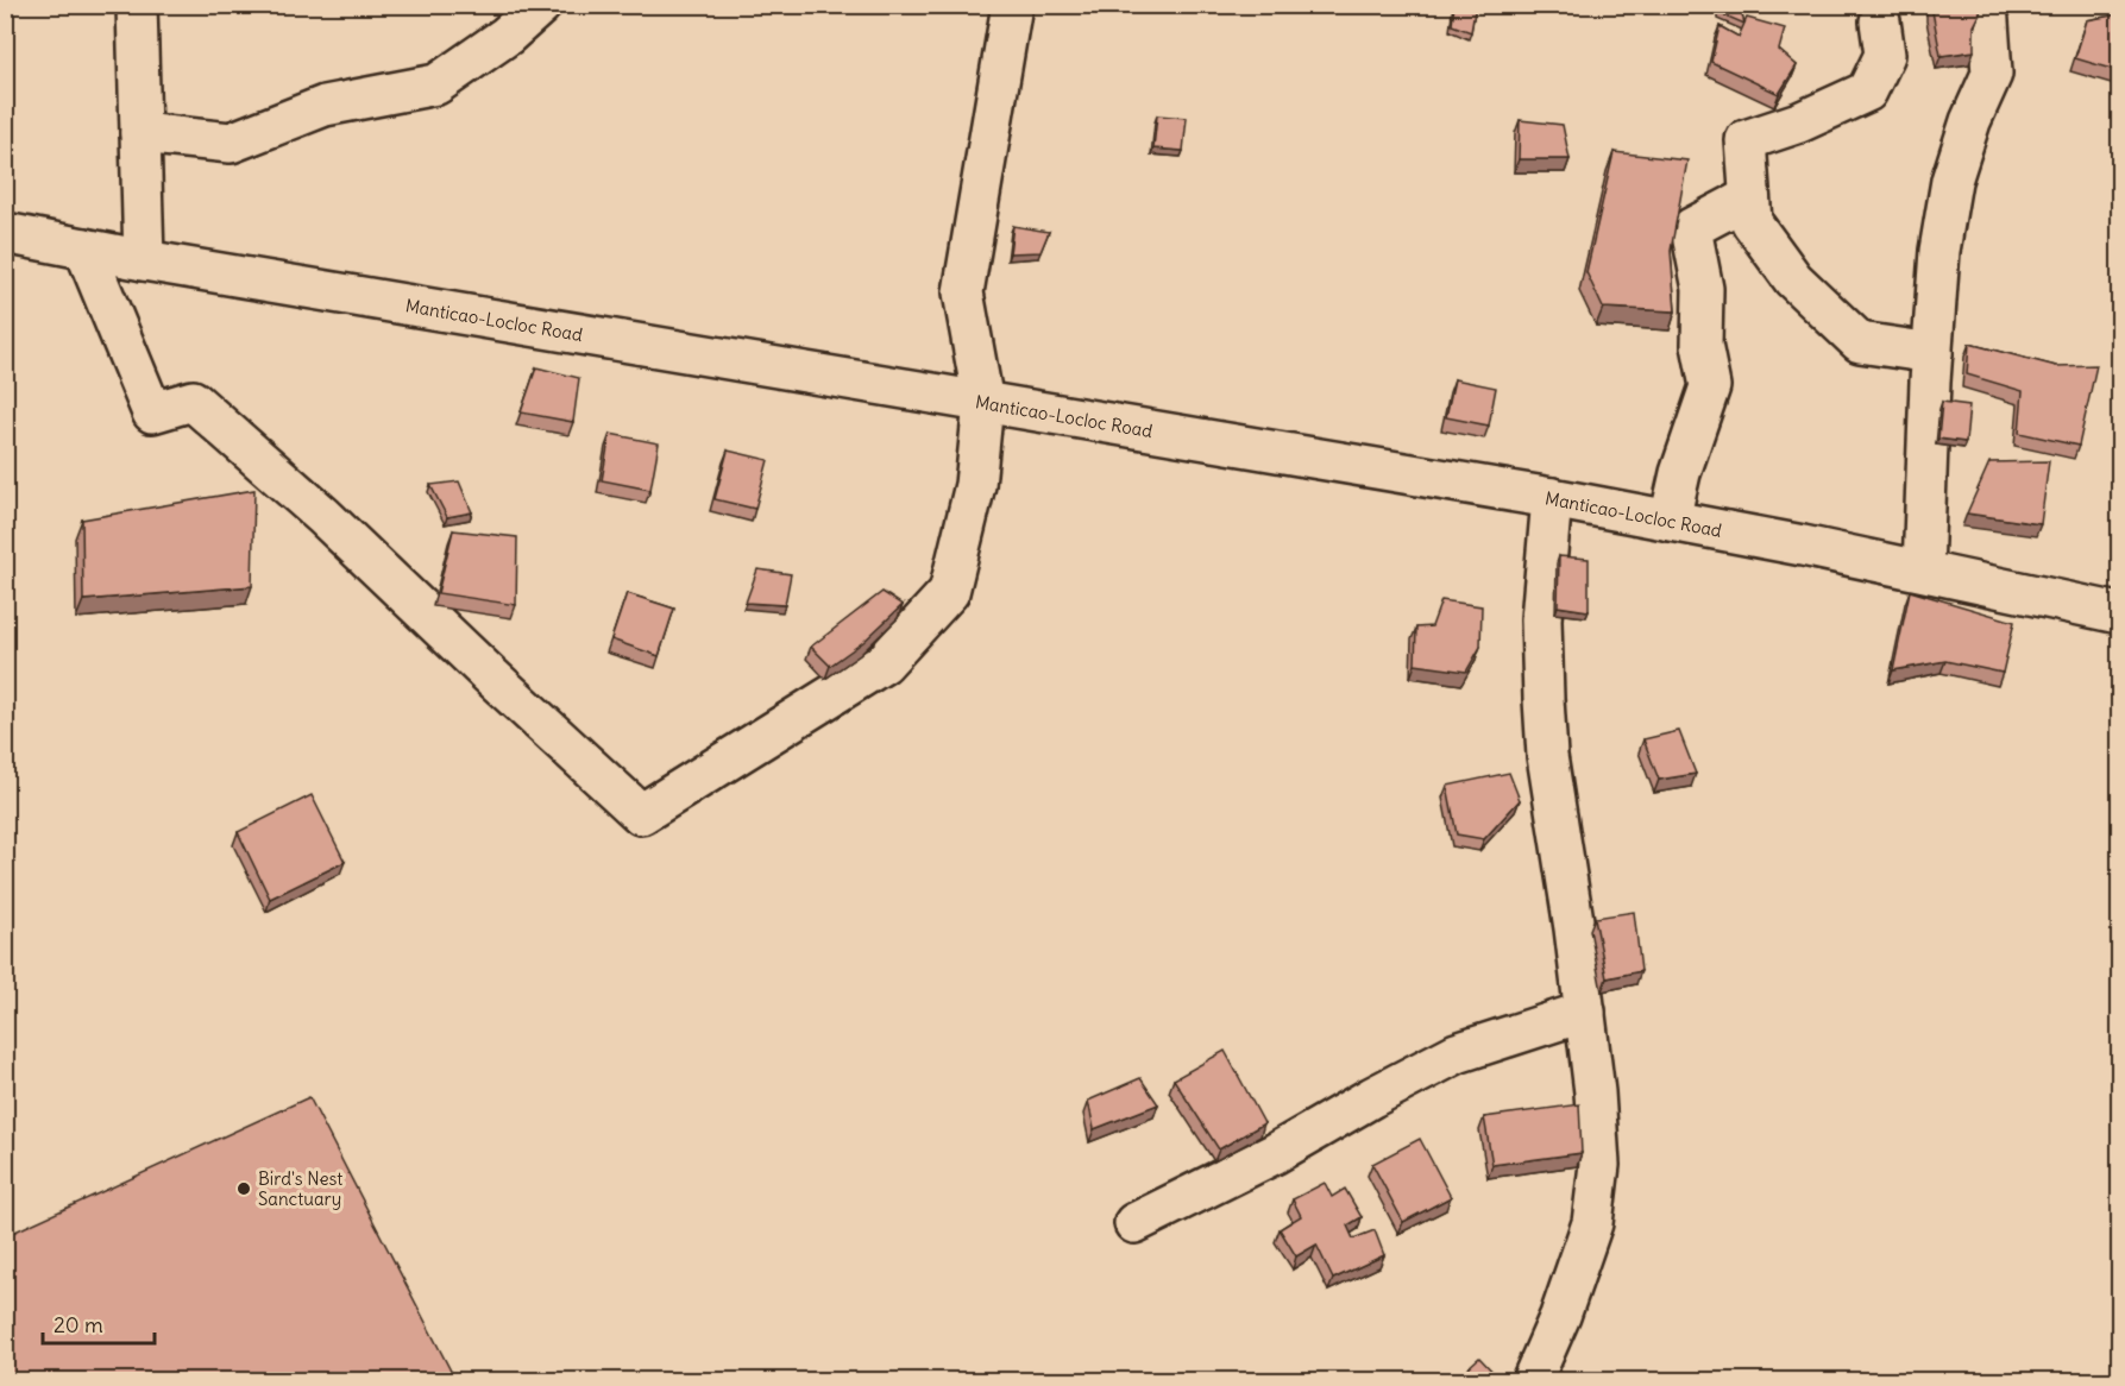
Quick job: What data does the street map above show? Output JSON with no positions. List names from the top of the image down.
{
  "streets": {
    "street": ["Manticao-Locloc Road"]
  },
  "places": ["Bird's Nest Sanctuary"],
  "scale_bar": "20 m"
}
